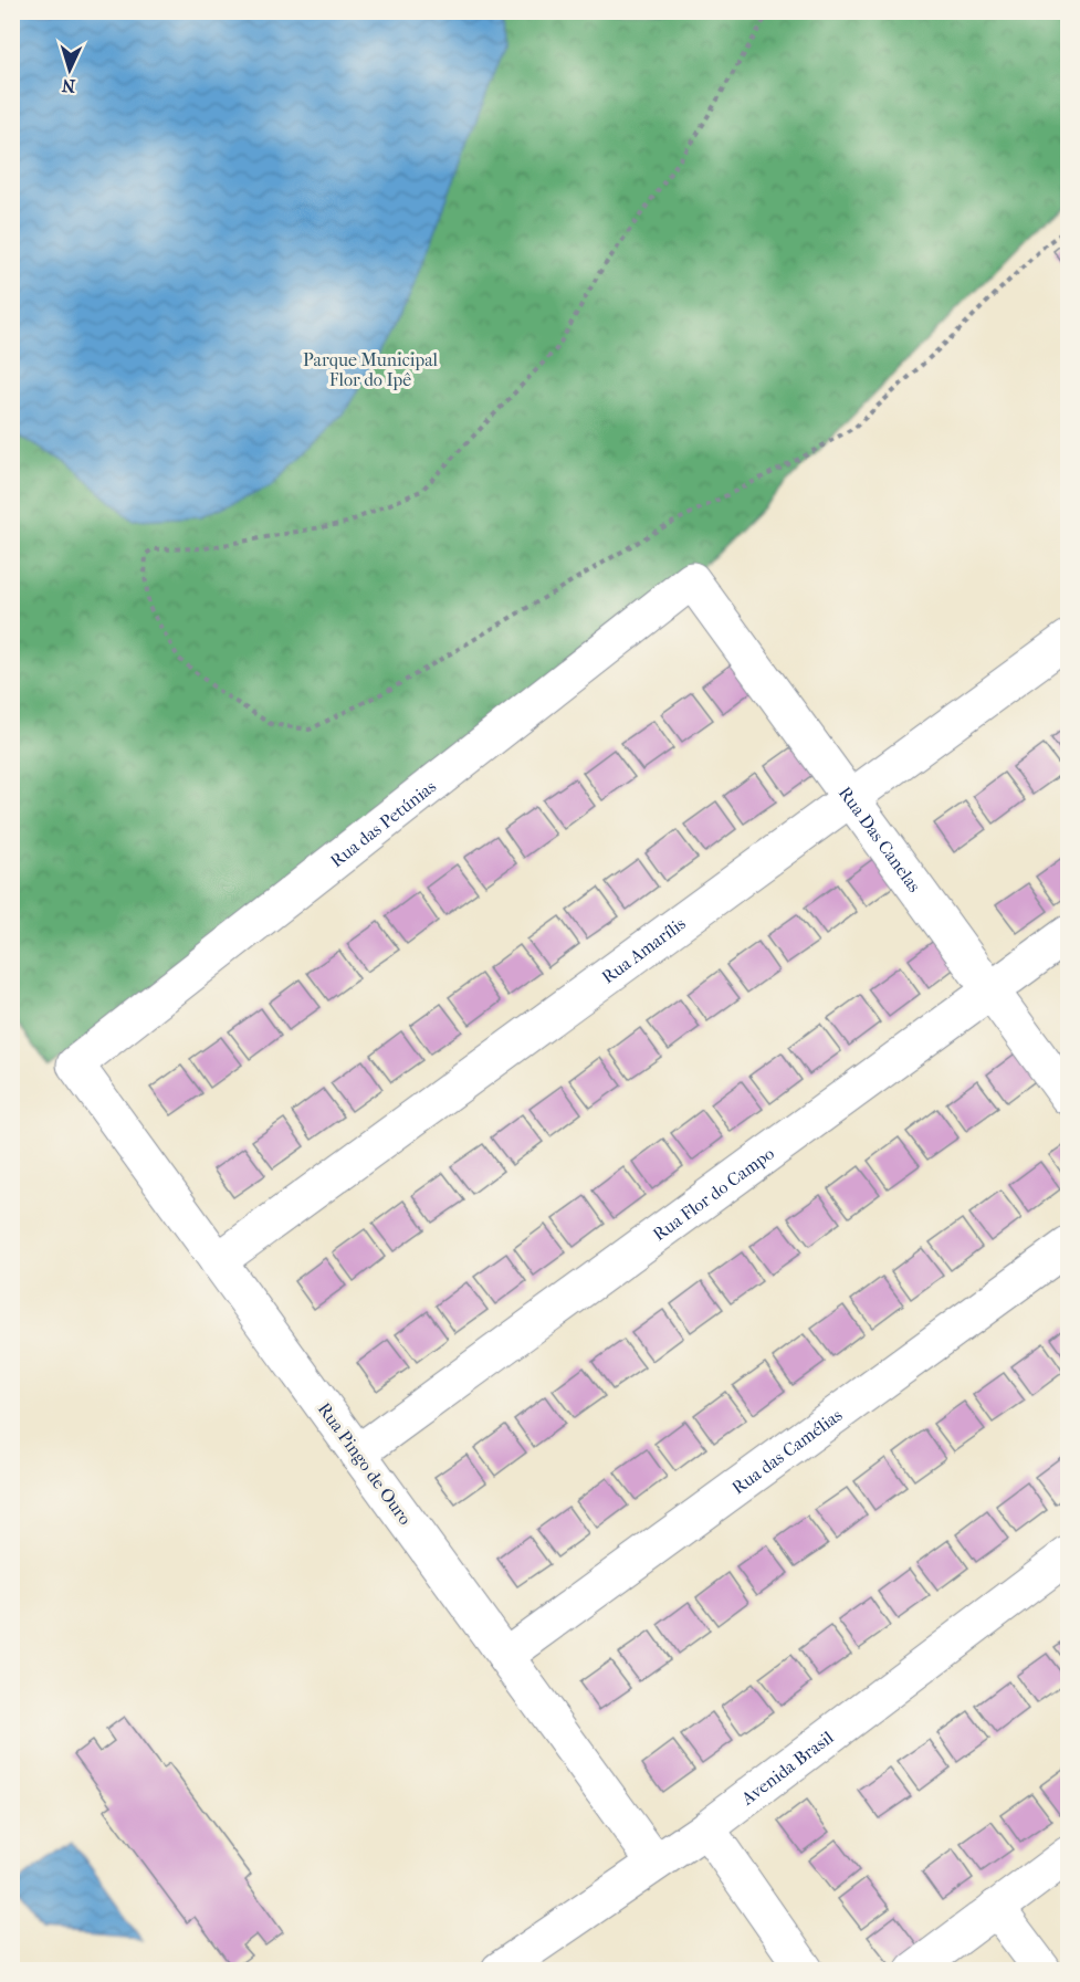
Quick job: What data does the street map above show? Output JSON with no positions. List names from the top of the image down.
{
  "streets": {
    "street": [
      "Rua das Petúnias",
      "Rua Das Canelas",
      "Rua Amarílis",
      "Rua Flor do Campo",
      "Rua das Camélias",
      "Rua Pingo de Ouro",
      "Avenida Brasil"
    ]
  },
  "crossings": [
    ["Rua das Petúnias", "Rua Das Canelas"],
    ["Rua das Petúnias", "Rua Pingo de Ouro"],
    ["Rua Das Canelas", "Rua Amarílis"],
    ["Rua Das Canelas", "Rua Flor do Campo"],
    ["Rua Amarílis", "Rua Pingo de Ouro"],
    ["Rua Flor do Campo", "Rua Pingo de Ouro"],
    ["Rua das Camélias", "Rua Pingo de Ouro"],
    ["Rua Pingo de Ouro", "Avenida Brasil"]
  ],
  "parks": ["Parque Municipal Flor do Ipê"],
  "north": "bottom"
}
